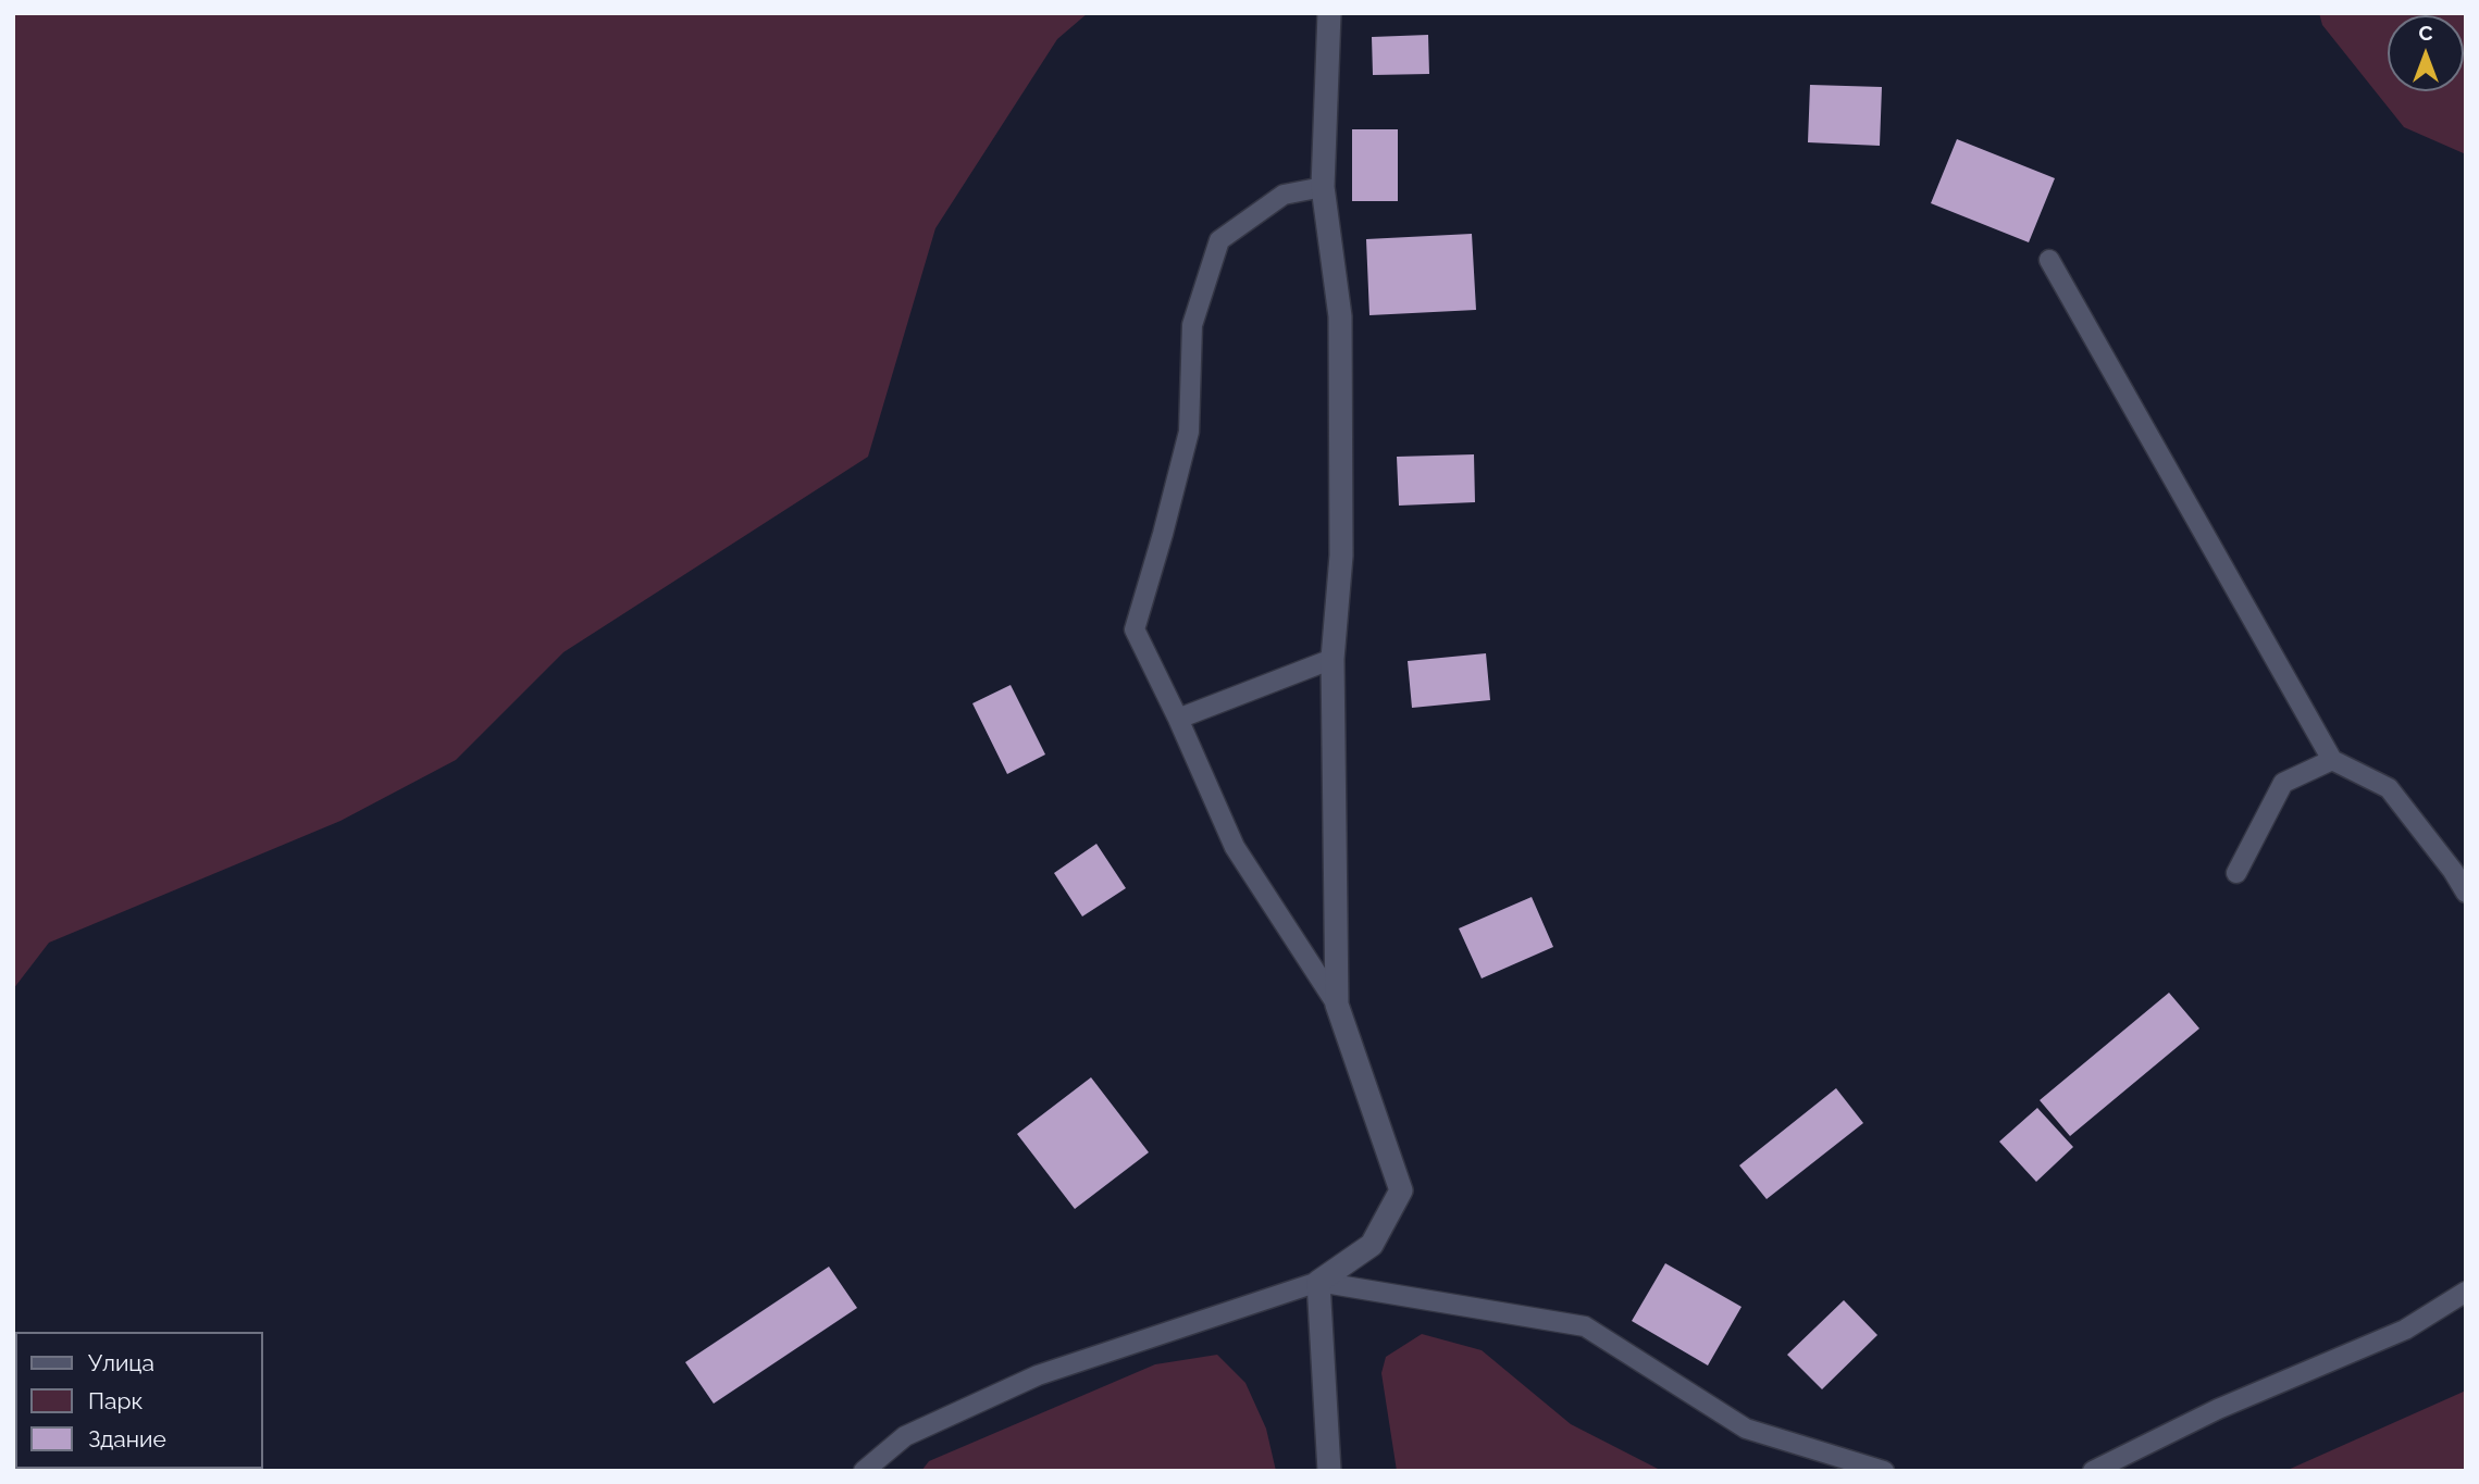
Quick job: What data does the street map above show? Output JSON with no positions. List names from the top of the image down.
{
  "legend": ["Улица", "Парк", "Здание"],
  "north": "top"
}
